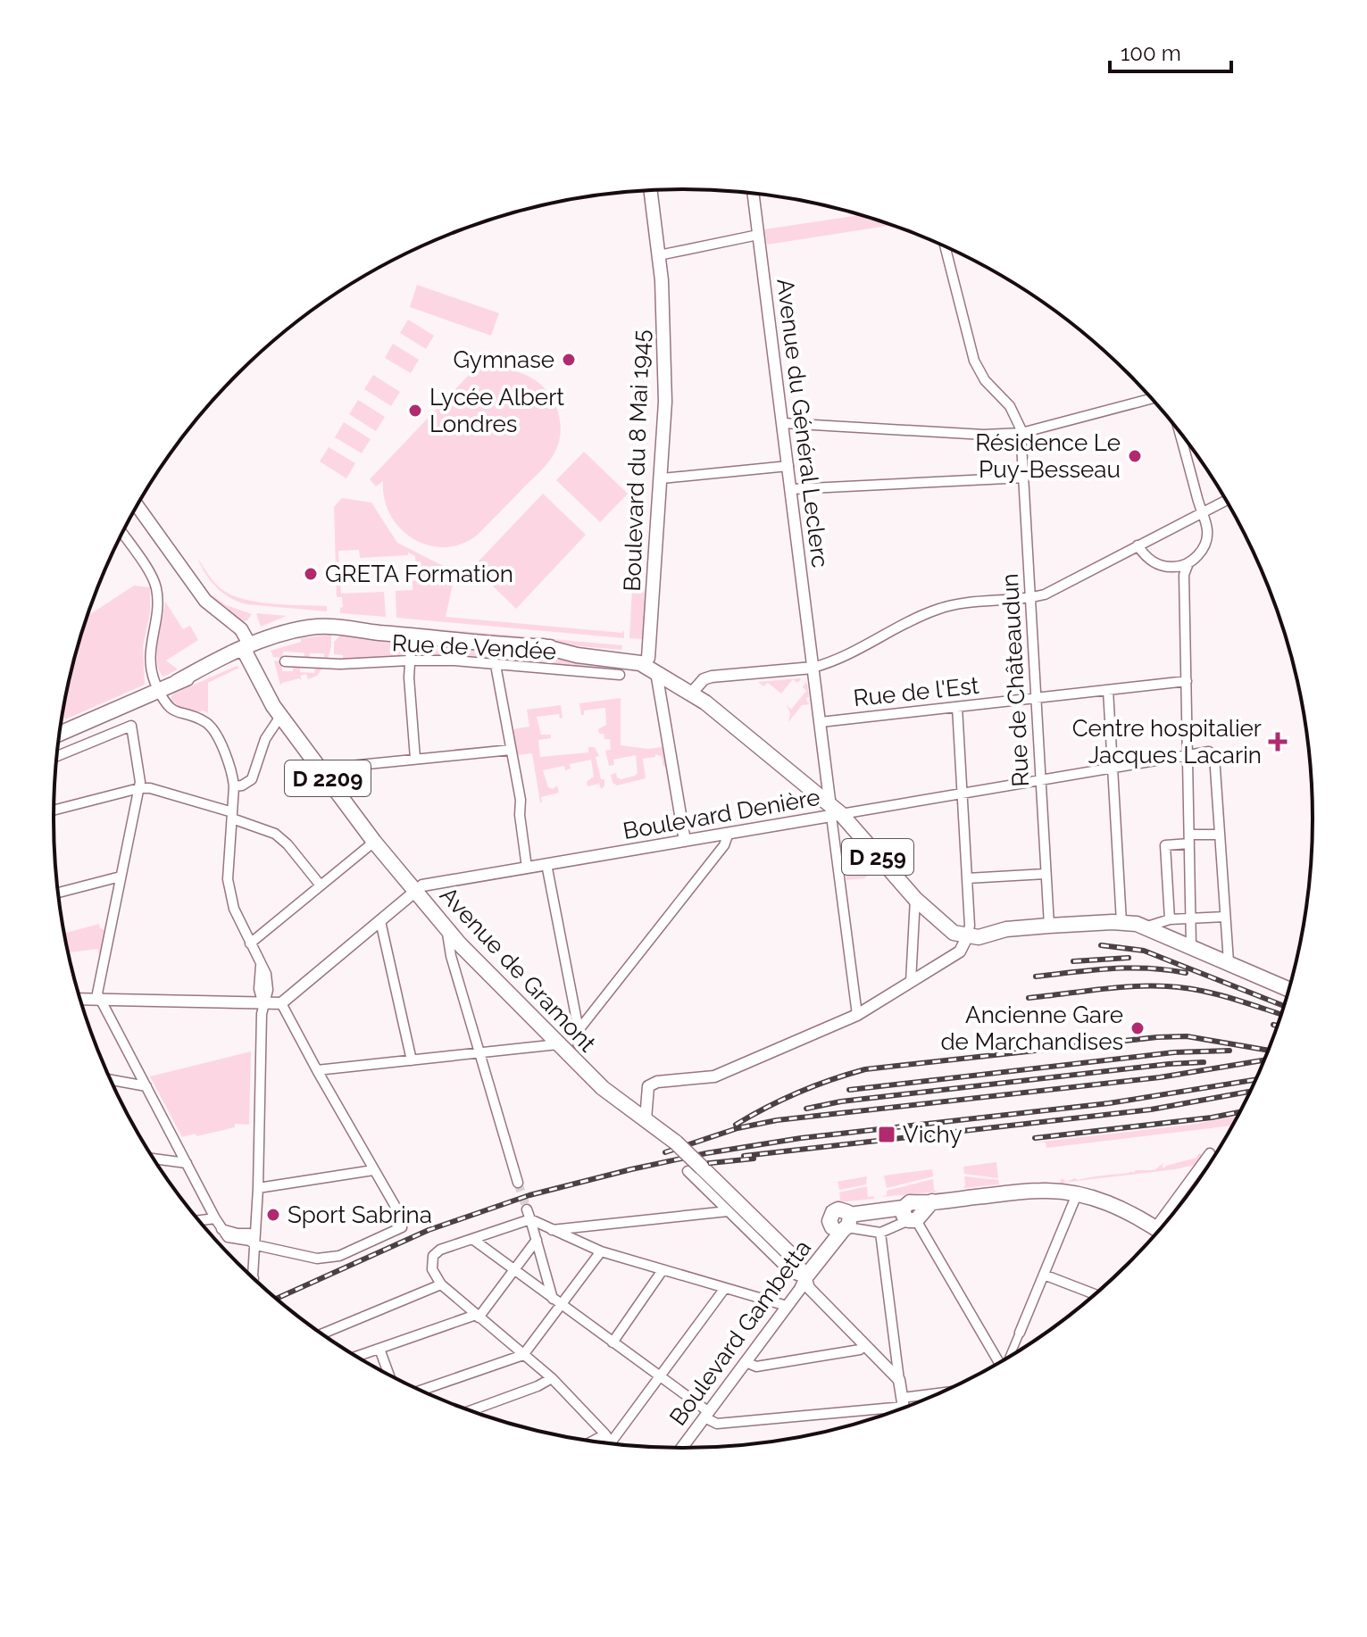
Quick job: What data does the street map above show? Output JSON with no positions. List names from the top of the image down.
{
  "streets": {
    "main road": [
      "Boulevard du 8 Mai 1945",
      "D 2209",
      "D 259",
      "Avenue de Gramont",
      "Boulevard Gambetta"
    ],
    "street": [
      "Avenue du Général Leclerc",
      "Rue de Vendée",
      "Rue de Châteaudun",
      "Rue de l'Est",
      "Boulevard Denière"
    ]
  },
  "crossings": [
    ["Avenue du Général Leclerc", "Rue de l'Est"],
    ["Avenue du Général Leclerc", "Boulevard Denière"],
    ["Avenue du Général Leclerc", "D 259"],
    ["Rue de Châteaudun", "Rue de l'Est"],
    ["Rue de Châteaudun", "Boulevard Denière"],
    ["D 2209", "Avenue de Gramont"],
    ["Boulevard Denière", "D 259"],
    ["Boulevard Denière", "Avenue de Gramont"],
    ["Avenue de Gramont", "Boulevard Gambetta"]
  ],
  "places": {
    "other": [
      "Gymnase",
      "Lycée Albert Londres",
      "Résidence Le Puy-Besseau",
      "GRETA Formation",
      "Ancienne Gare de Marchandises",
      "Sport Sabrina"
    ],
    "health": ["Centre hospitalier Jacques Lacarin"],
    "transit": ["Vichy"]
  },
  "scale_bar": "100 m"
}
